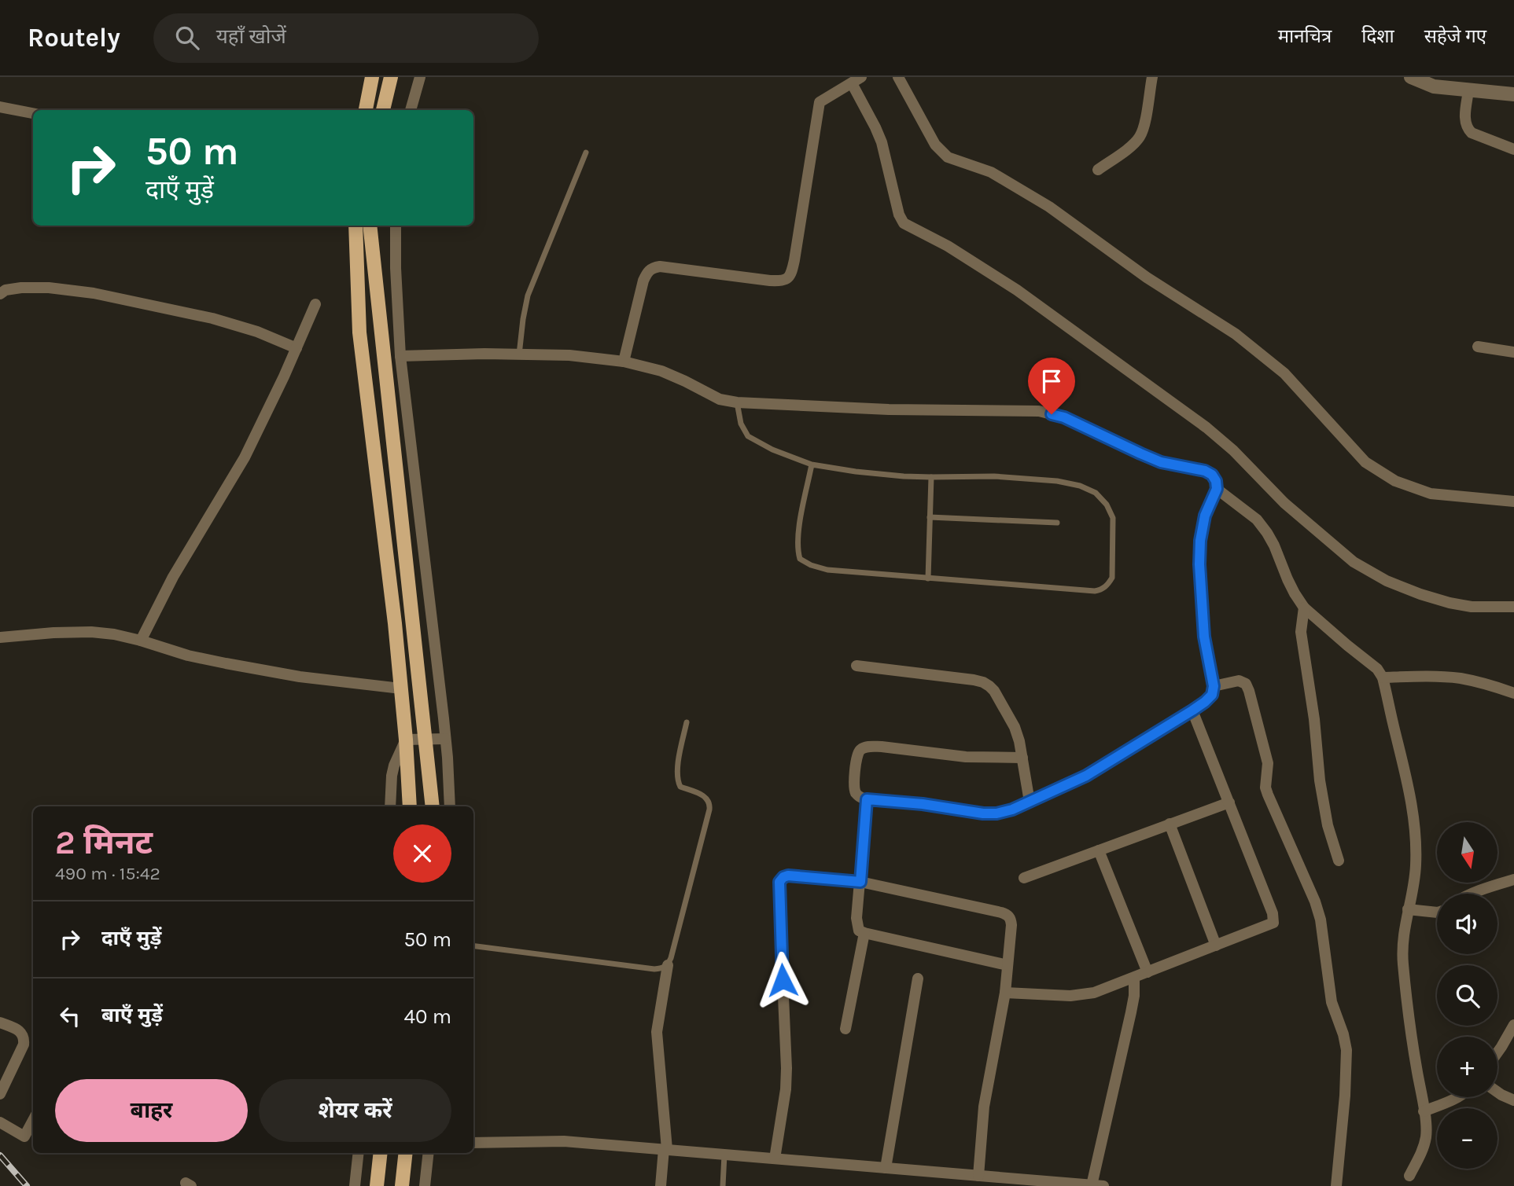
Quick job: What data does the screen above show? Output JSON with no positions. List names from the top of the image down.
{
  "north": "bottom",
  "page": {
    "header": "Routely",
    "search": "यहाँ खोजें",
    "nav": ["मानचित्र", "दिशा", "सहेजे गए"],
    "turn": ["50 m", "दाएँ मुड़ें"],
    "heading": ["2 मिनट", "490 m · 15:42"],
    "map_buttons": ["+", "−"],
    "list": [
      {
        "name": "दाएँ मुड़ें",
        "value": "50 m"
      },
      {
        "name": "बाएँ मुड़ें",
        "value": "40 m"
      }
    ],
    "buttons": ["बाहर", "शेयर करें"]
  }
}
